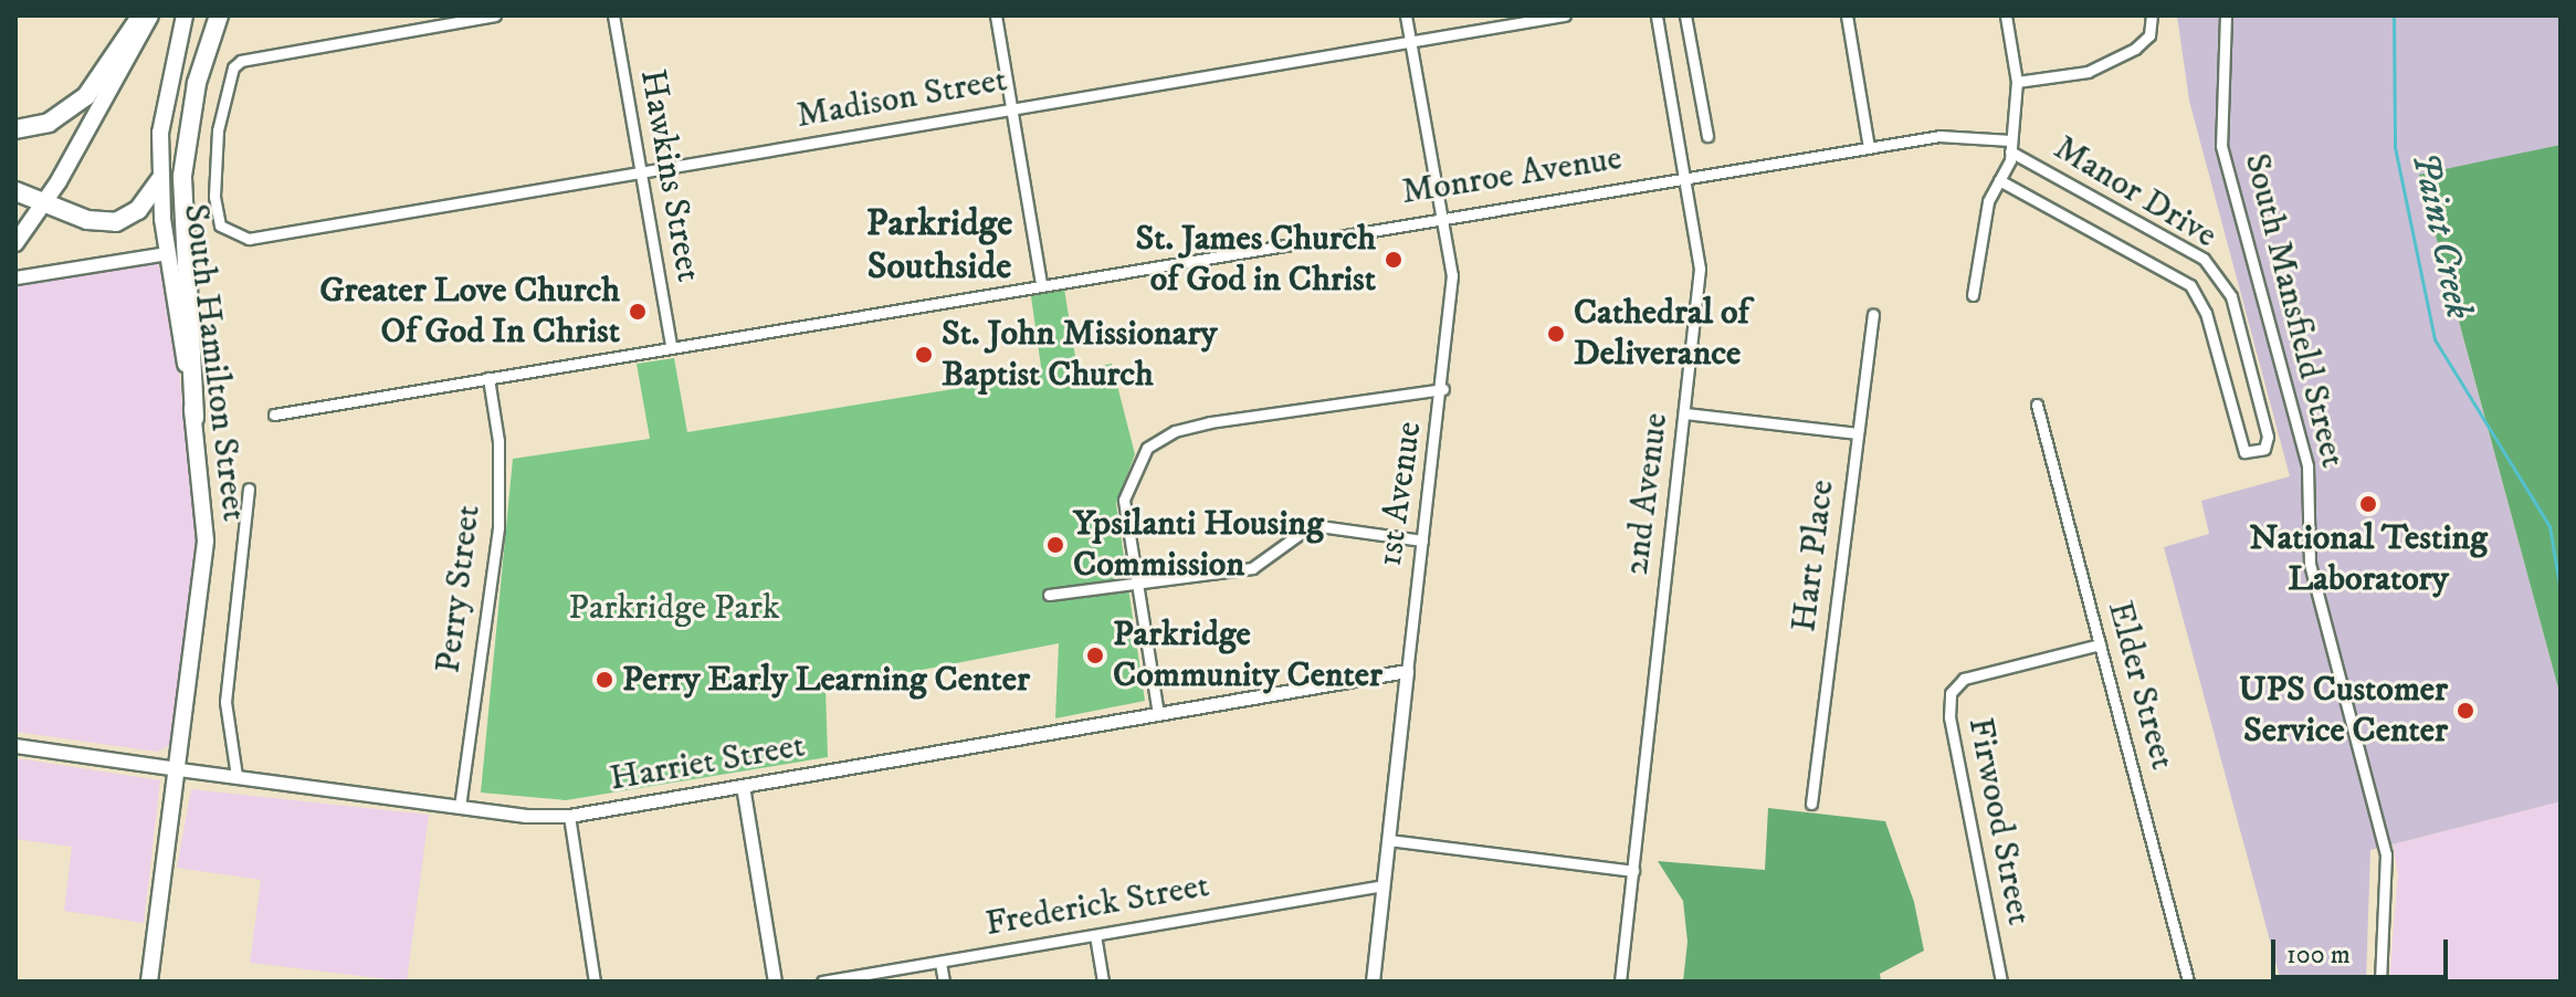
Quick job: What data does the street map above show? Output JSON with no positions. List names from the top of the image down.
{
  "streets": {
    "main road": ["South Hamilton Street", "Harriet Street"],
    "street": [
      "Madison Street",
      "Hawkins Street",
      "Monroe Avenue",
      "Manor Drive",
      "South Mansfield Street",
      "1st Avenue",
      "2nd Avenue",
      "Hart Place",
      "Perry Street",
      "Elder Street",
      "Firwood Street",
      "Frederick Street"
    ]
  },
  "crossings": [
    ["Madison Street", "Hawkins Street"],
    ["Madison Street", "1st Avenue"],
    ["Hawkins Street", "Monroe Avenue"],
    ["Monroe Avenue", "Manor Drive"],
    ["Monroe Avenue", "1st Avenue"],
    ["Monroe Avenue", "2nd Avenue"],
    ["Monroe Avenue", "Perry Street"],
    ["South Hamilton Street", "Harriet Street"],
    ["1st Avenue", "Harriet Street"],
    ["1st Avenue", "Frederick Street"],
    ["Perry Street", "Harriet Street"],
    ["Elder Street", "Firwood Street"]
  ],
  "districts": ["Parkridge Southside"],
  "water": ["Paint Creek"],
  "parks": ["Parkridge Park"],
  "places": [
    "St. James Church of God in Christ",
    "Greater Love Church Of God In Christ",
    "Cathedral of Deliverance",
    "St. John Missionary Baptist Church",
    "National Testing Laboratory",
    "Ypsilanti Housing Commission",
    "Parkridge Community Center",
    "Perry Early Learning Center",
    "UPS Customer Service Center"
  ],
  "scale_bar": "100 m"
}
